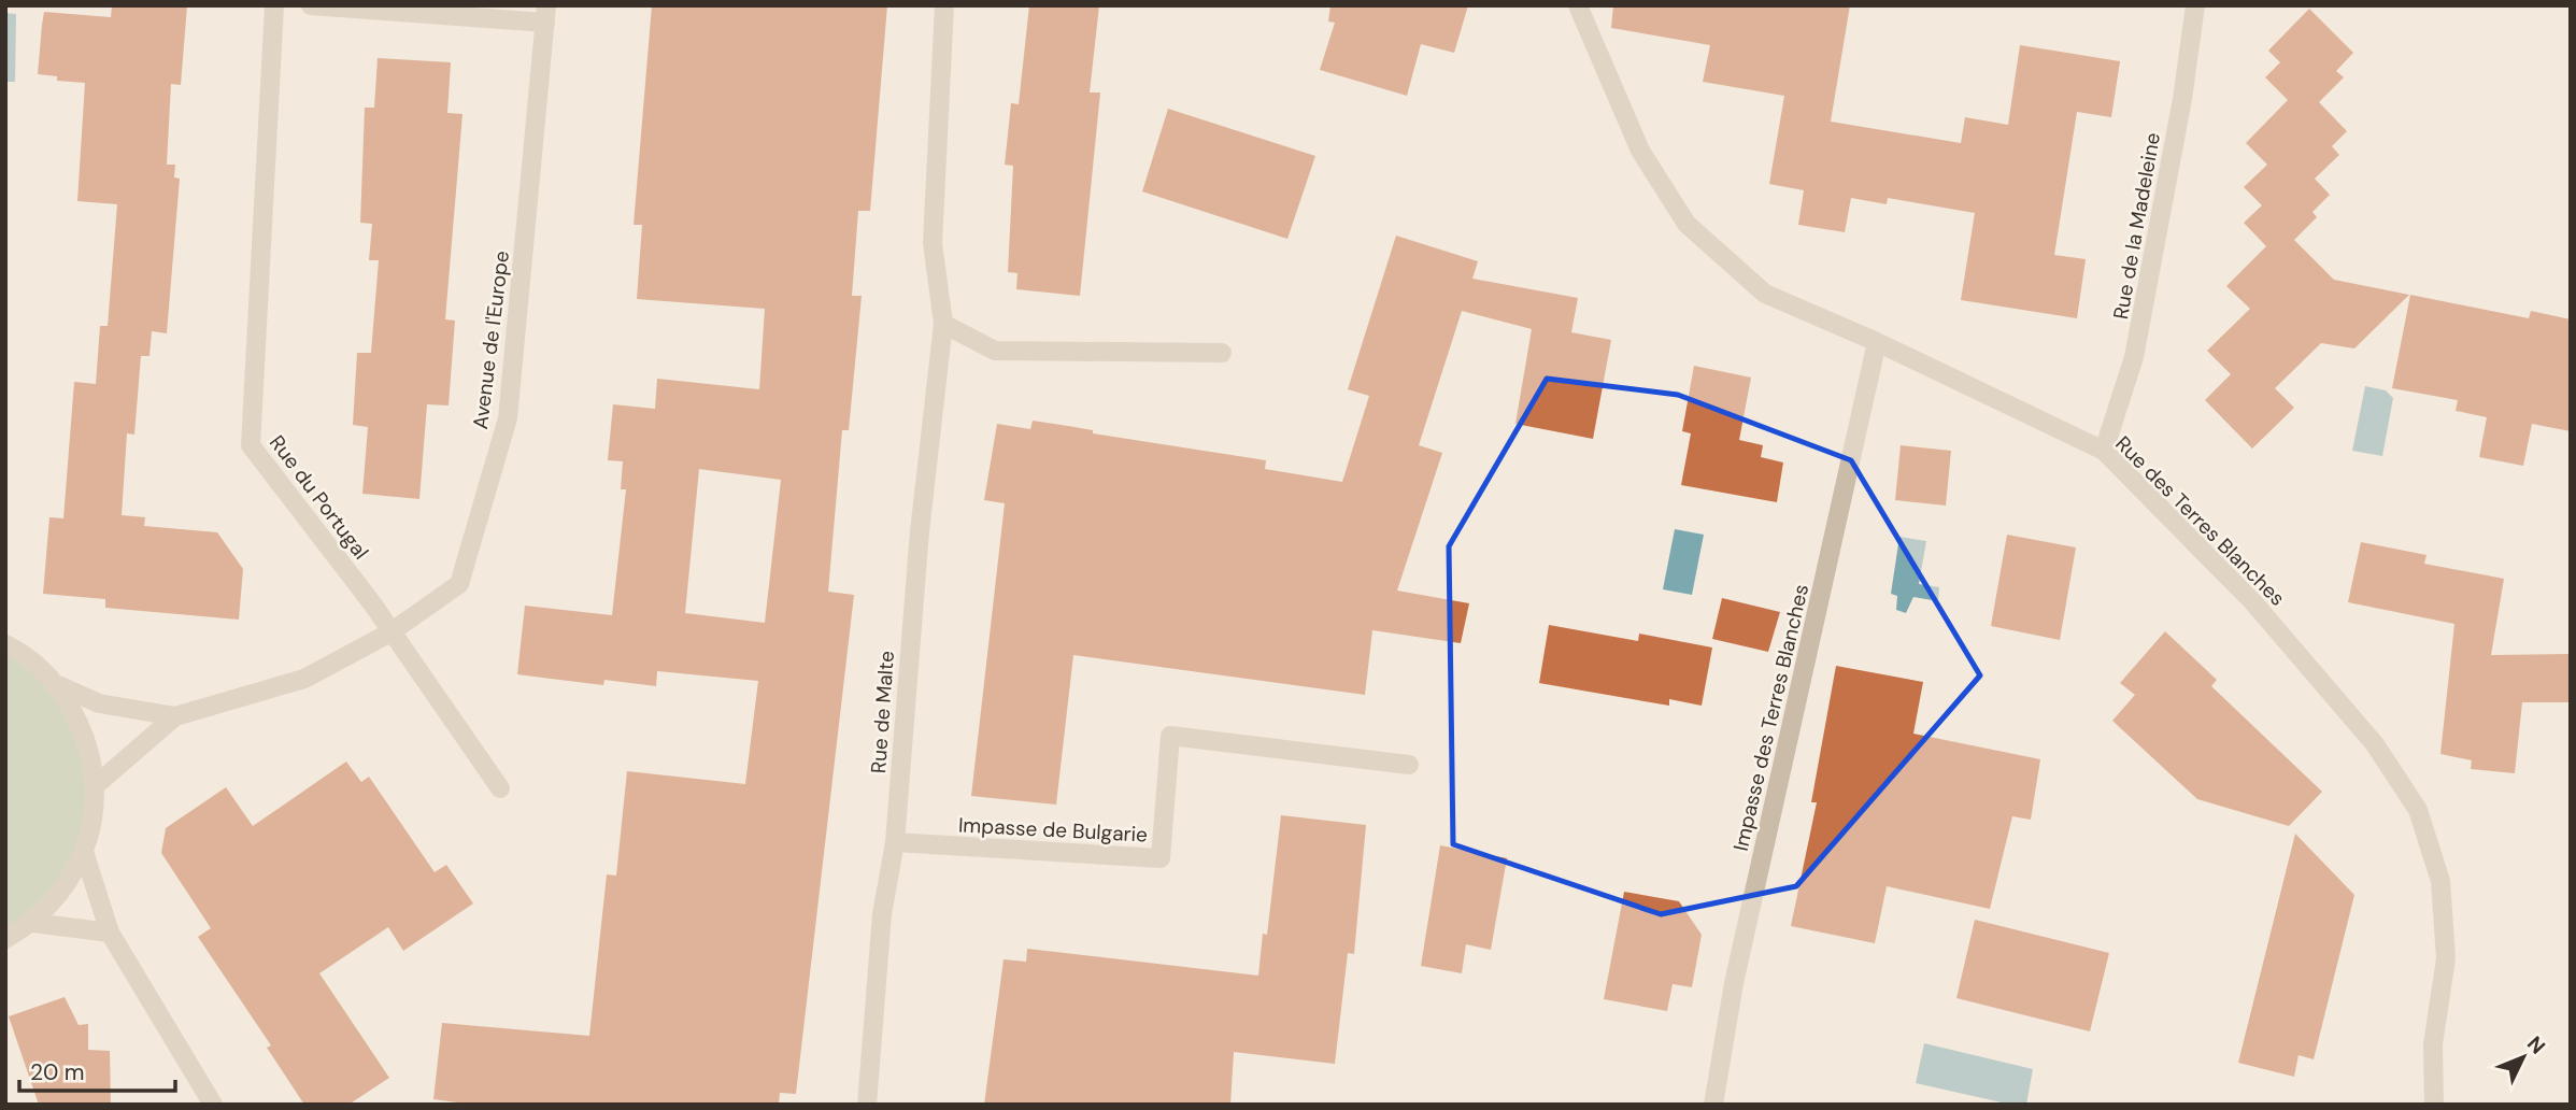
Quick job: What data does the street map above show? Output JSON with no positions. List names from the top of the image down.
{
  "streets": {
    "street": [
      "Rue de la Madeleine",
      "Avenue de l'Europe",
      "Rue du Portugal",
      "Rue des Terres Blanches",
      "Rue de Malte",
      "Impasse des Terres Blanches",
      "Impasse de Bulgarie"
    ]
  },
  "crossings": [
    ["Rue de la Madeleine", "Rue des Terres Blanches"],
    ["Avenue de l'Europe", "Rue du Portugal"],
    ["Rue des Terres Blanches", "Impasse des Terres Blanches"],
    ["Rue de Malte", "Impasse de Bulgarie"]
  ],
  "scale_bar": "20 m",
  "north": "top right"
}
